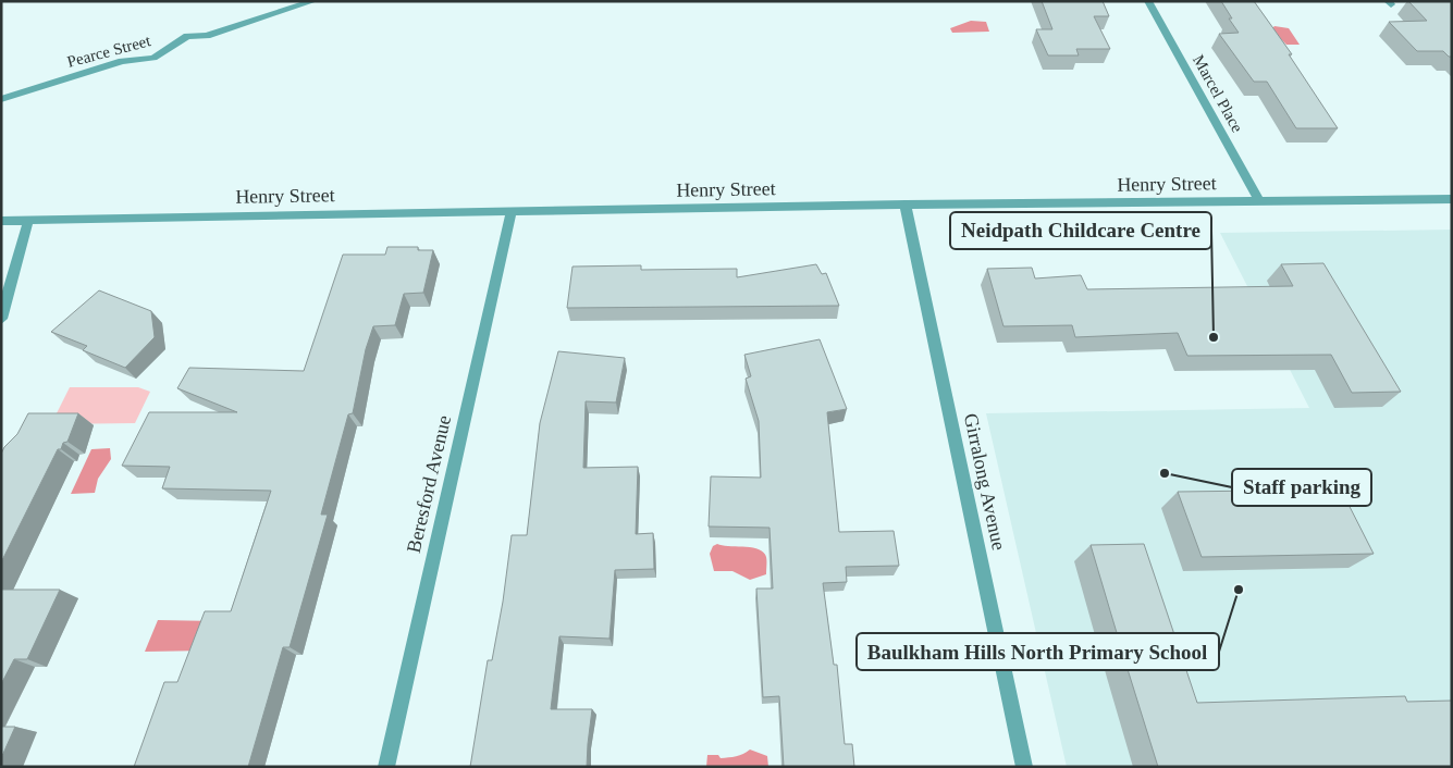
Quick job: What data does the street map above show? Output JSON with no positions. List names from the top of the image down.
{
  "streets": {
    "street": [
      "Pearce Street",
      "Marcel Place",
      "Henry Street",
      "Girralong Avenue",
      "Beresford Avenue"
    ]
  },
  "crossings": [
    ["Marcel Place", "Henry Street"],
    ["Henry Street", "Girralong Avenue"],
    ["Henry Street", "Beresford Avenue"]
  ],
  "places": ["Neidpath Childcare Centre", "Staff parking", "Baulkham Hills North Primary School"]
}
